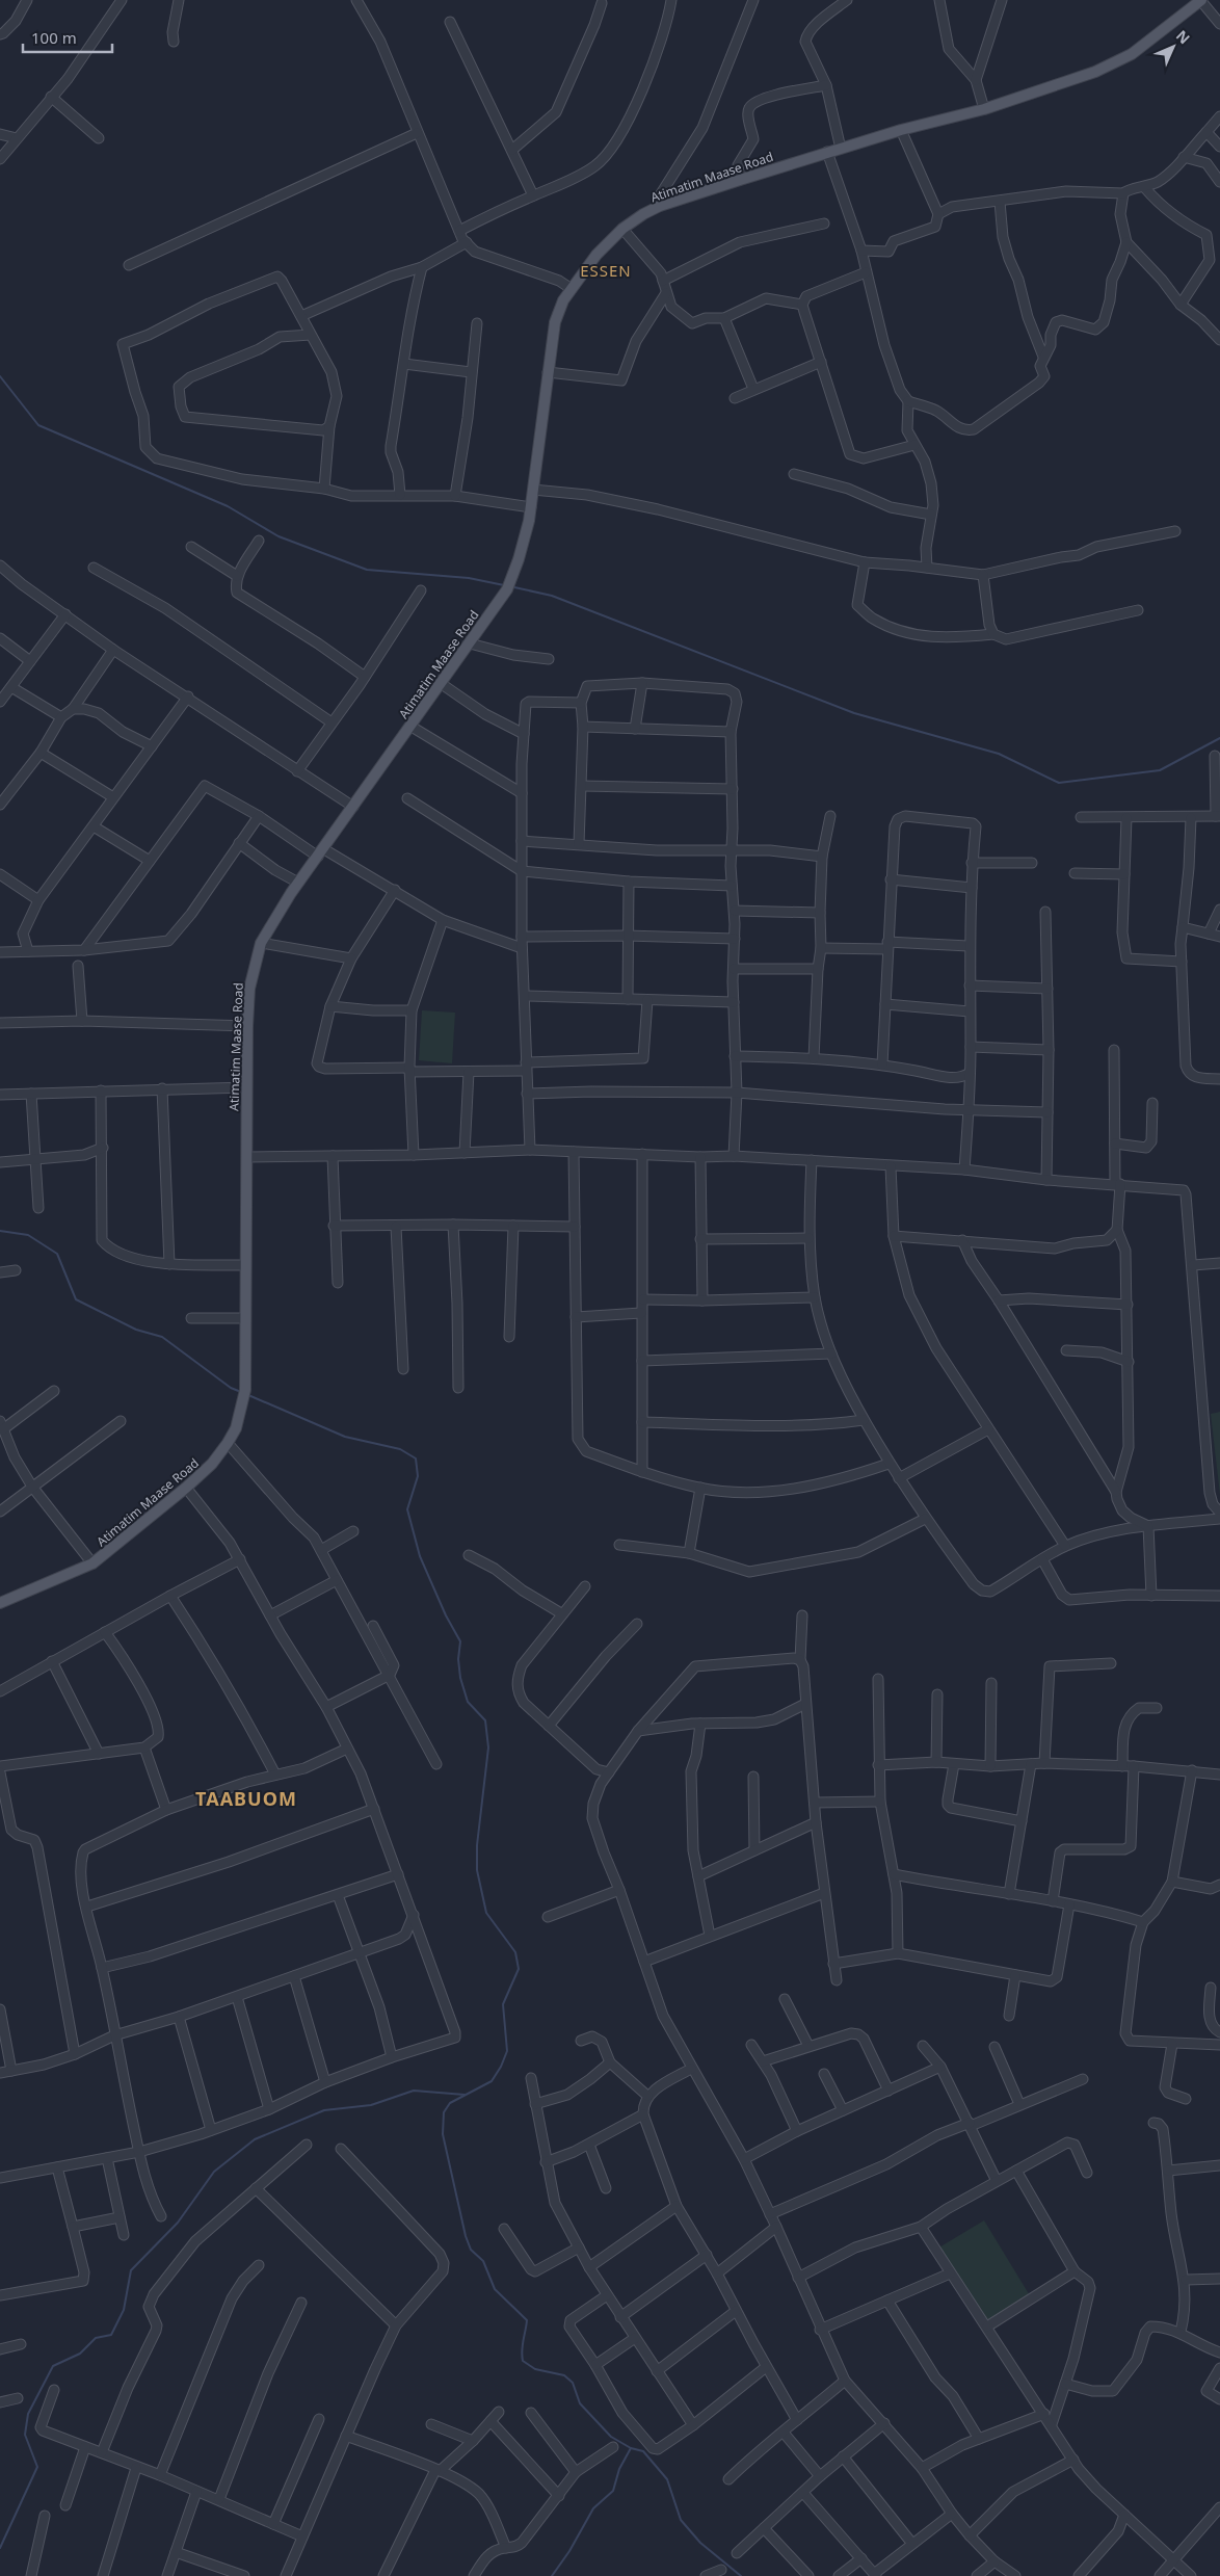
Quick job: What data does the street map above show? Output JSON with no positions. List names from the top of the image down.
{
  "streets": {
    "main road": ["Atimatim Maase Road"]
  },
  "districts": ["ESSEN", "TAABUOM"],
  "scale_bar": "100 m",
  "north": "top right"
}
